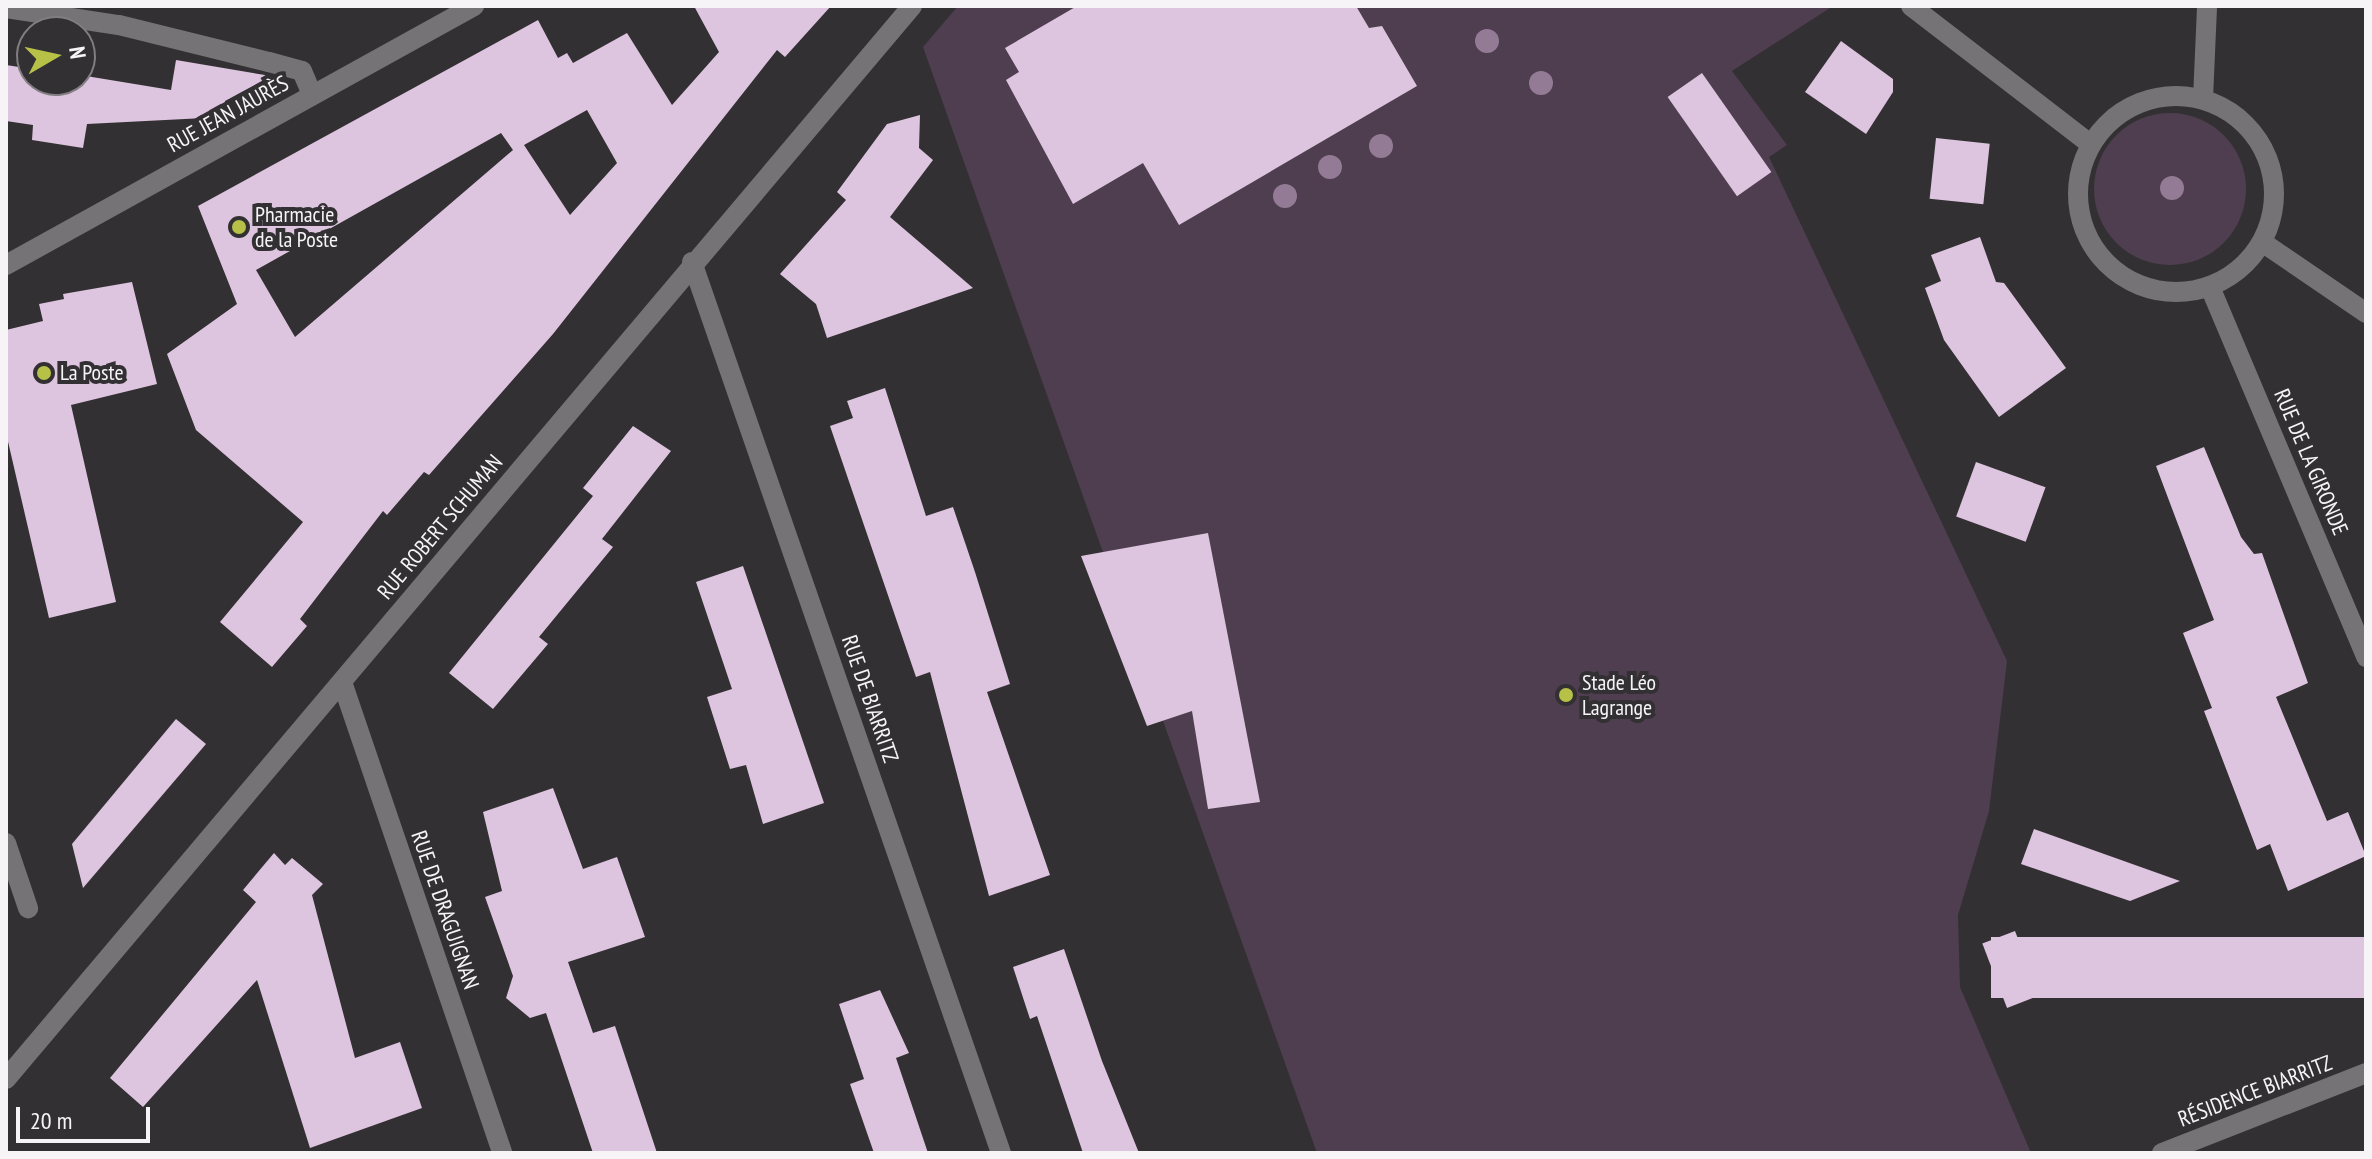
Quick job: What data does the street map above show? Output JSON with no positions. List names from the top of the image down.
{
  "streets": {
    "street": [
      "RUE JEAN JAURÈS",
      "RUE DE LA GIRONDE",
      "RUE ROBERT SCHUMAN",
      "RUE DE BIARRITZ",
      "RUE DE DRAGUIGNAN",
      "RÉSIDENCE BIARRITZ"
    ]
  },
  "crossings": [
    ["RUE ROBERT SCHUMAN", "RUE DE BIARRITZ"],
    ["RUE ROBERT SCHUMAN", "RUE DE DRAGUIGNAN"]
  ],
  "places": ["Pharmacie de la Poste", "La Poste", "Stade Léo Lagrange"],
  "scale_bar": "20 m",
  "north": "right"
}
